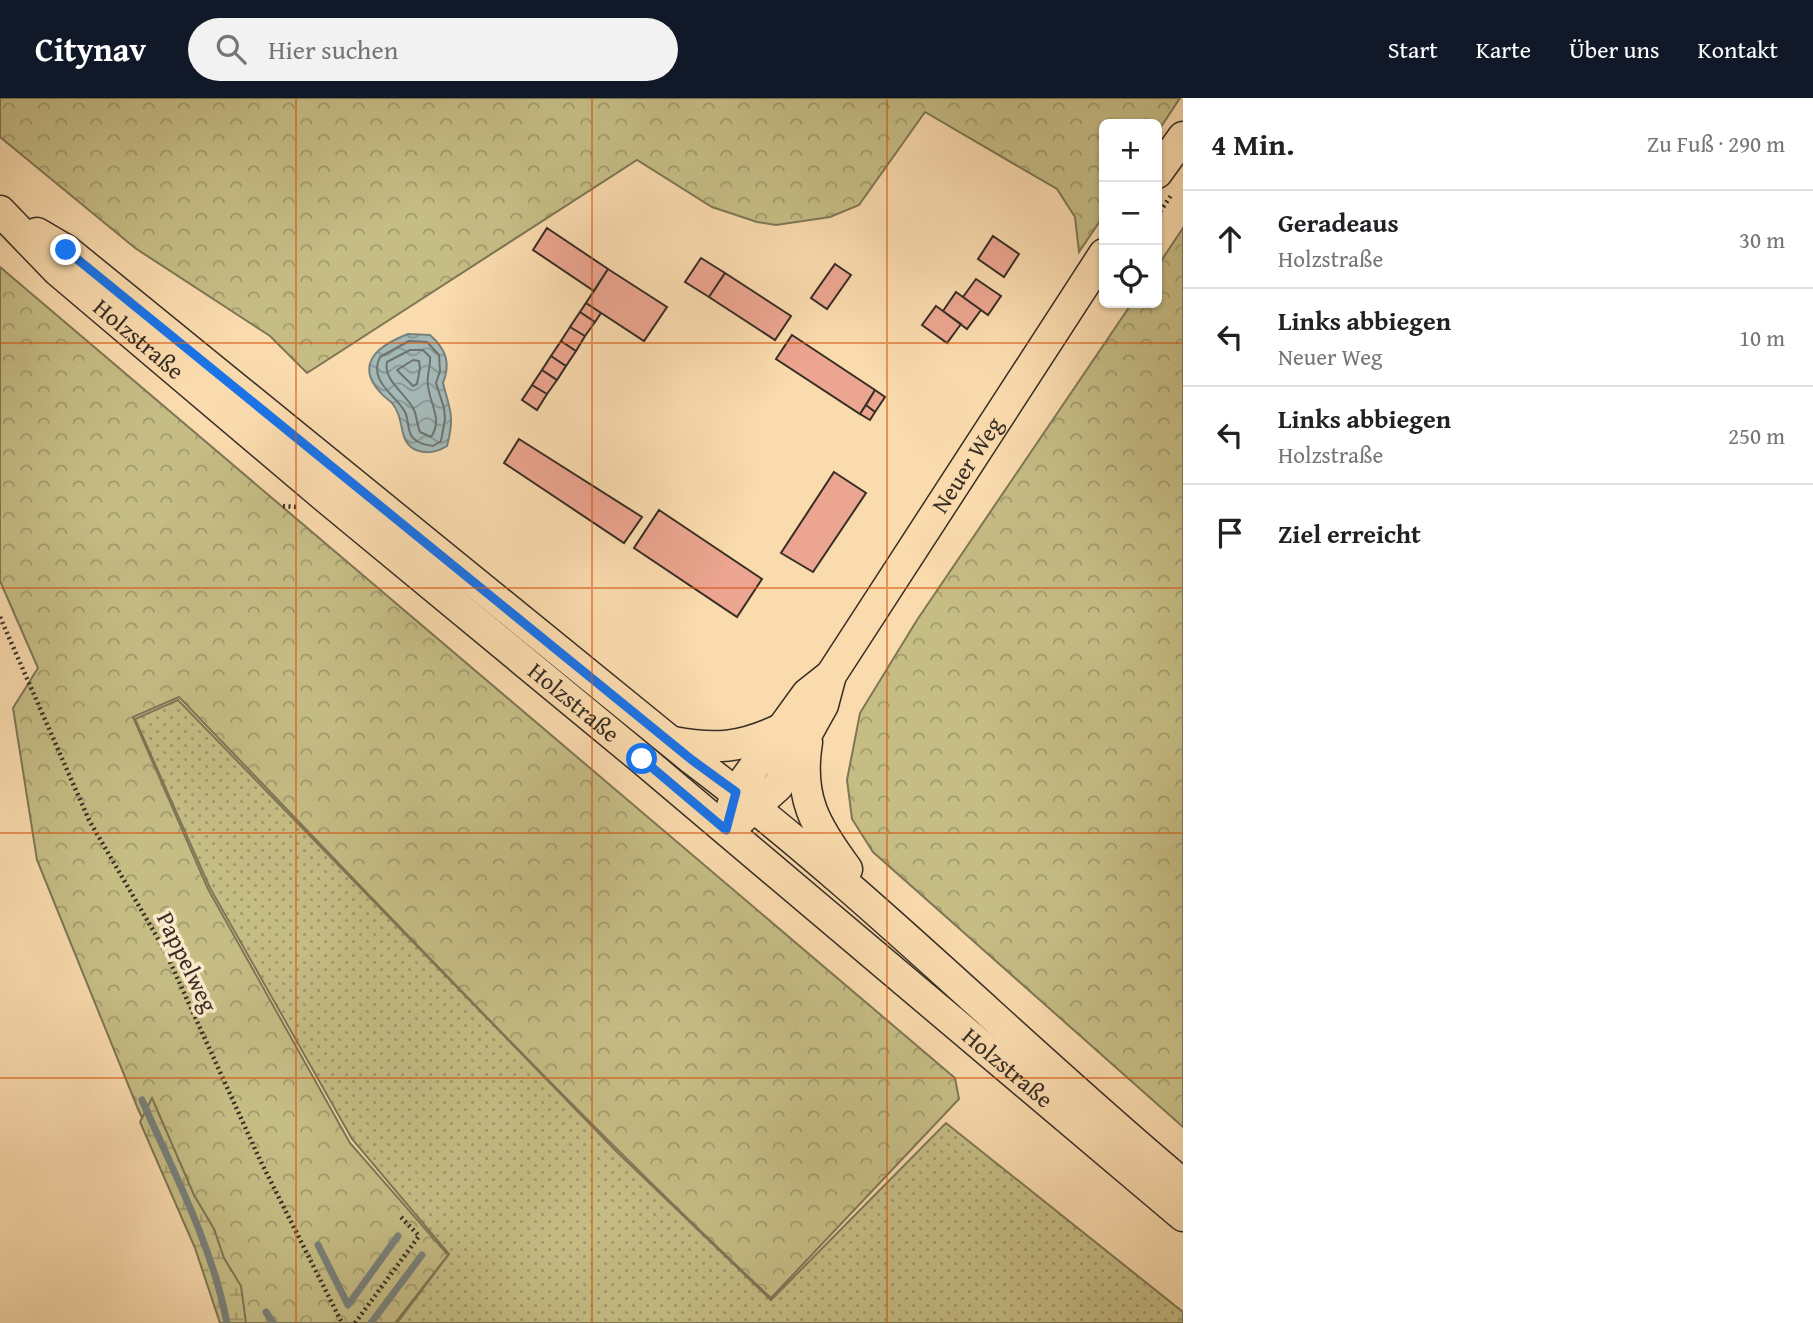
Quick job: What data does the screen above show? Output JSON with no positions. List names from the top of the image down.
{
  "streets": {
    "main road": ["Holzstraße", "Neuer Weg"],
    "path": ["Pappelweg"]
  },
  "crossings": [
    ["Holzstraße", "Neuer Weg"]
  ],
  "page": {
    "header": "Citynav",
    "search": "Hier suchen",
    "nav": [
      "Start",
      "Karte",
      "Über uns",
      "Kontakt"
    ],
    "heading": ["4 Min.", "Zu Fuß · 290 m"],
    "map_buttons": ["+", "−"],
    "list": [
      ["Geradeaus", "Holzstraße", "30 m"],
      ["Links abbiegen", "Neuer Weg", "10 m"],
      ["Links abbiegen", "Holzstraße", "250 m"],
      "Ziel erreicht"
    ]
  }
}
